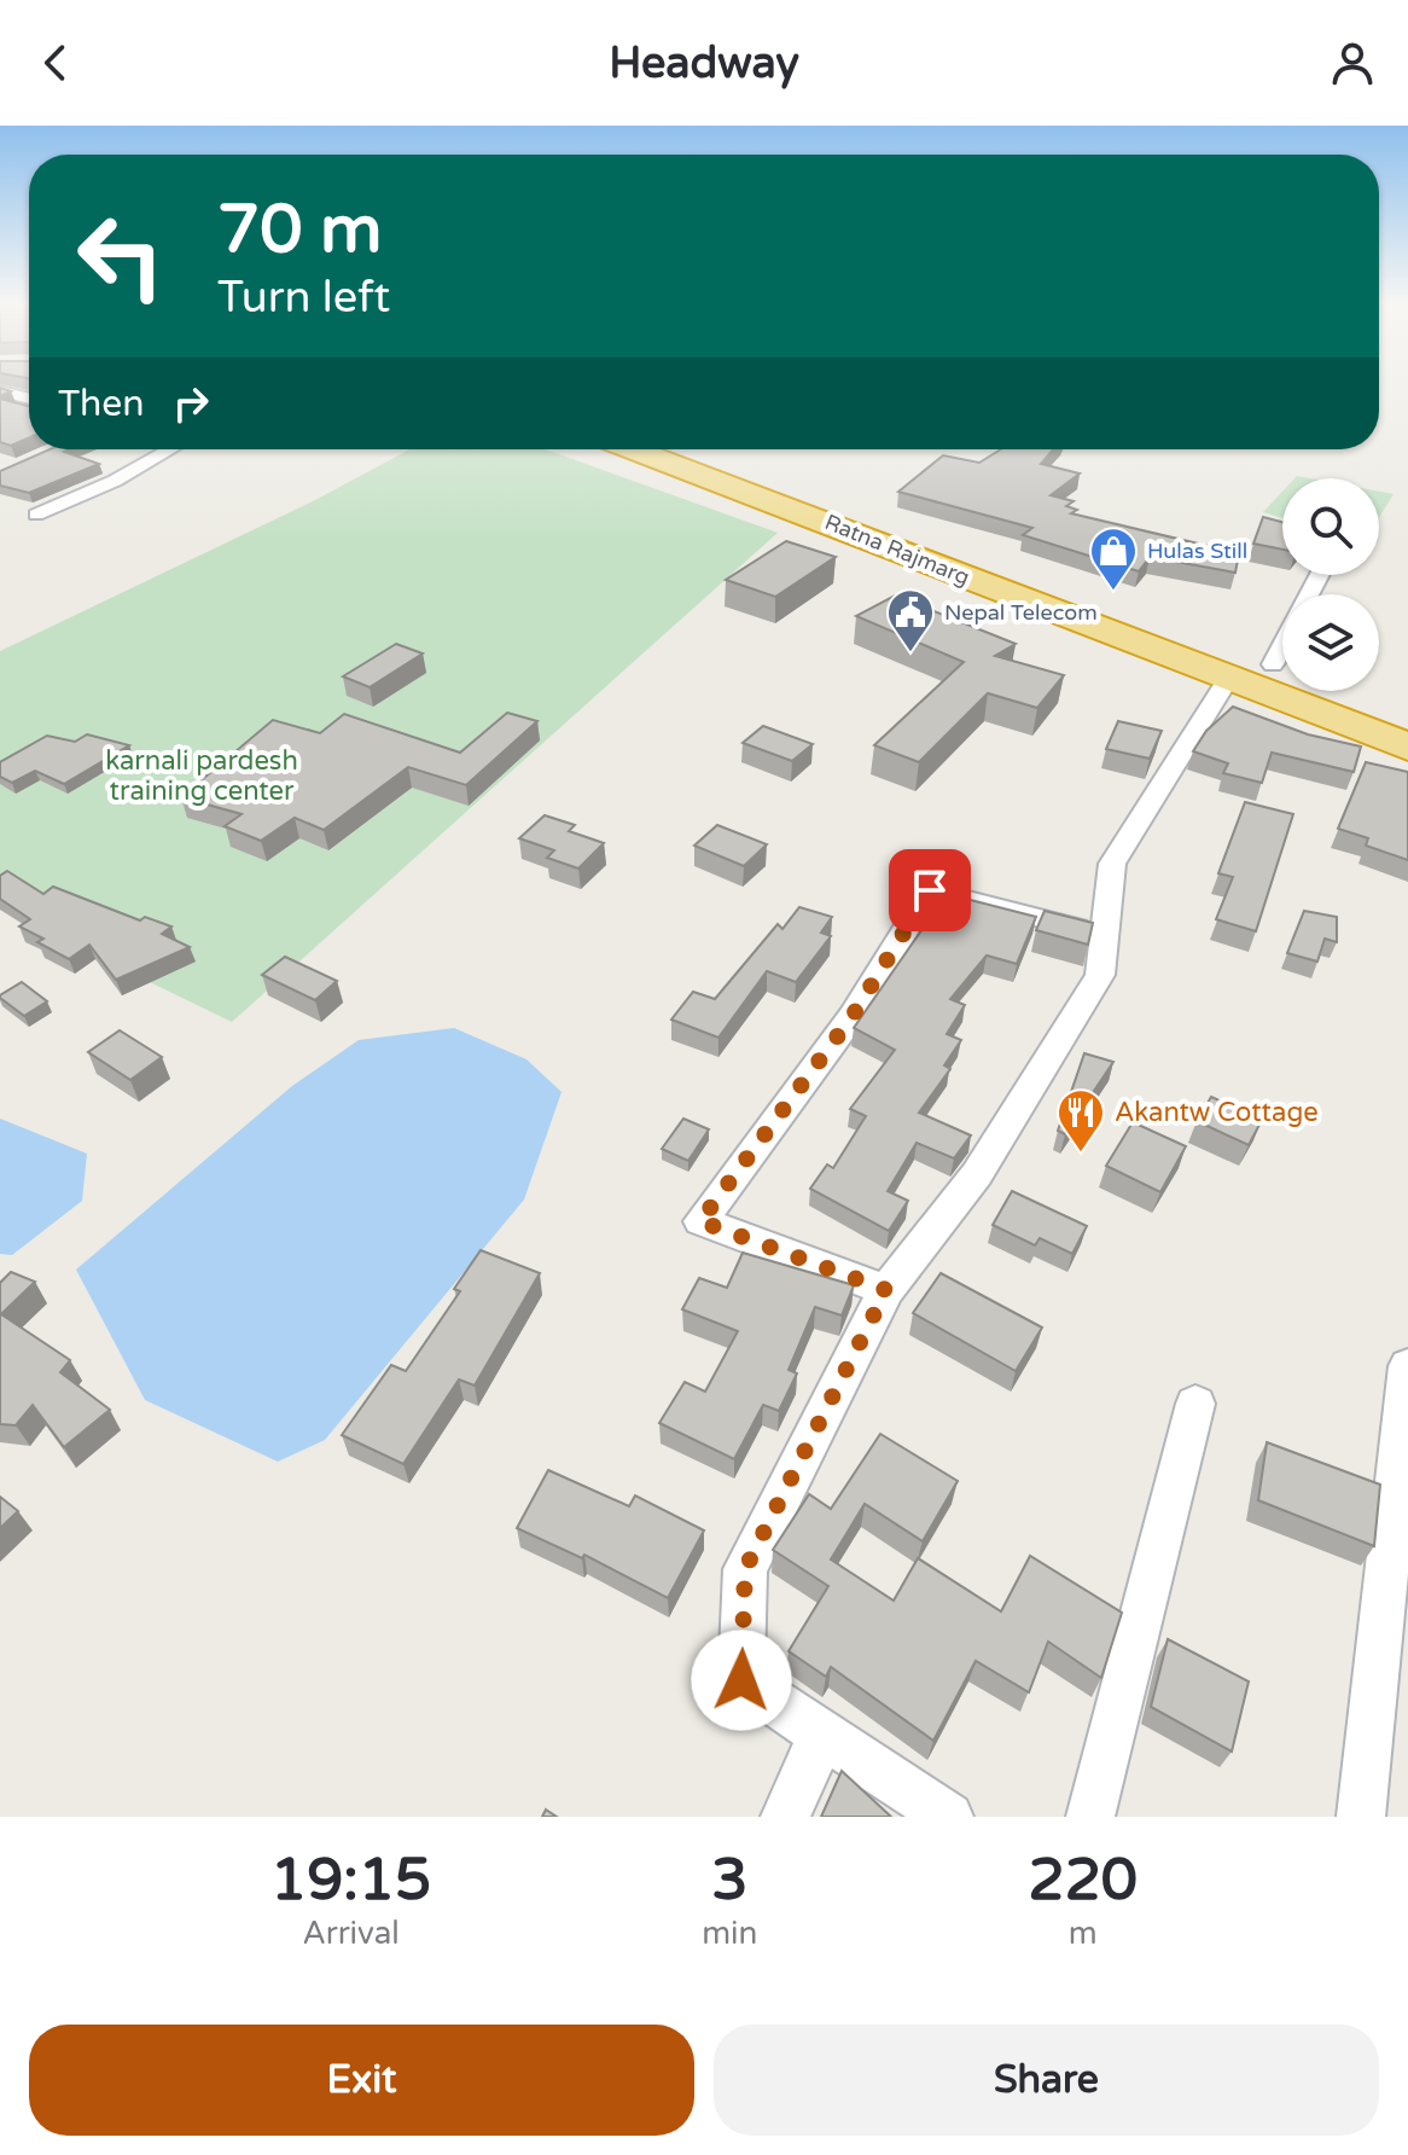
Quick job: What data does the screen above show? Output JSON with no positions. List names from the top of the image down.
{
  "streets": {
    "highway": ["Ratna Rajmarg"]
  },
  "parks": ["karnali pardesh training center"],
  "places": {
    "shop": ["Hulas Still"],
    "public building": ["Nepal Telecom"],
    "restaurant": ["Akantw Cottage"]
  },
  "page": {
    "header": "Headway",
    "turn": ["70 m", "Turn left"],
    "then": "Then",
    "eta": [
      "19:15",
      "Arrival",
      "3",
      "min",
      "220",
      "m"
    ],
    "buttons": ["Exit", "Share"]
  }
}
